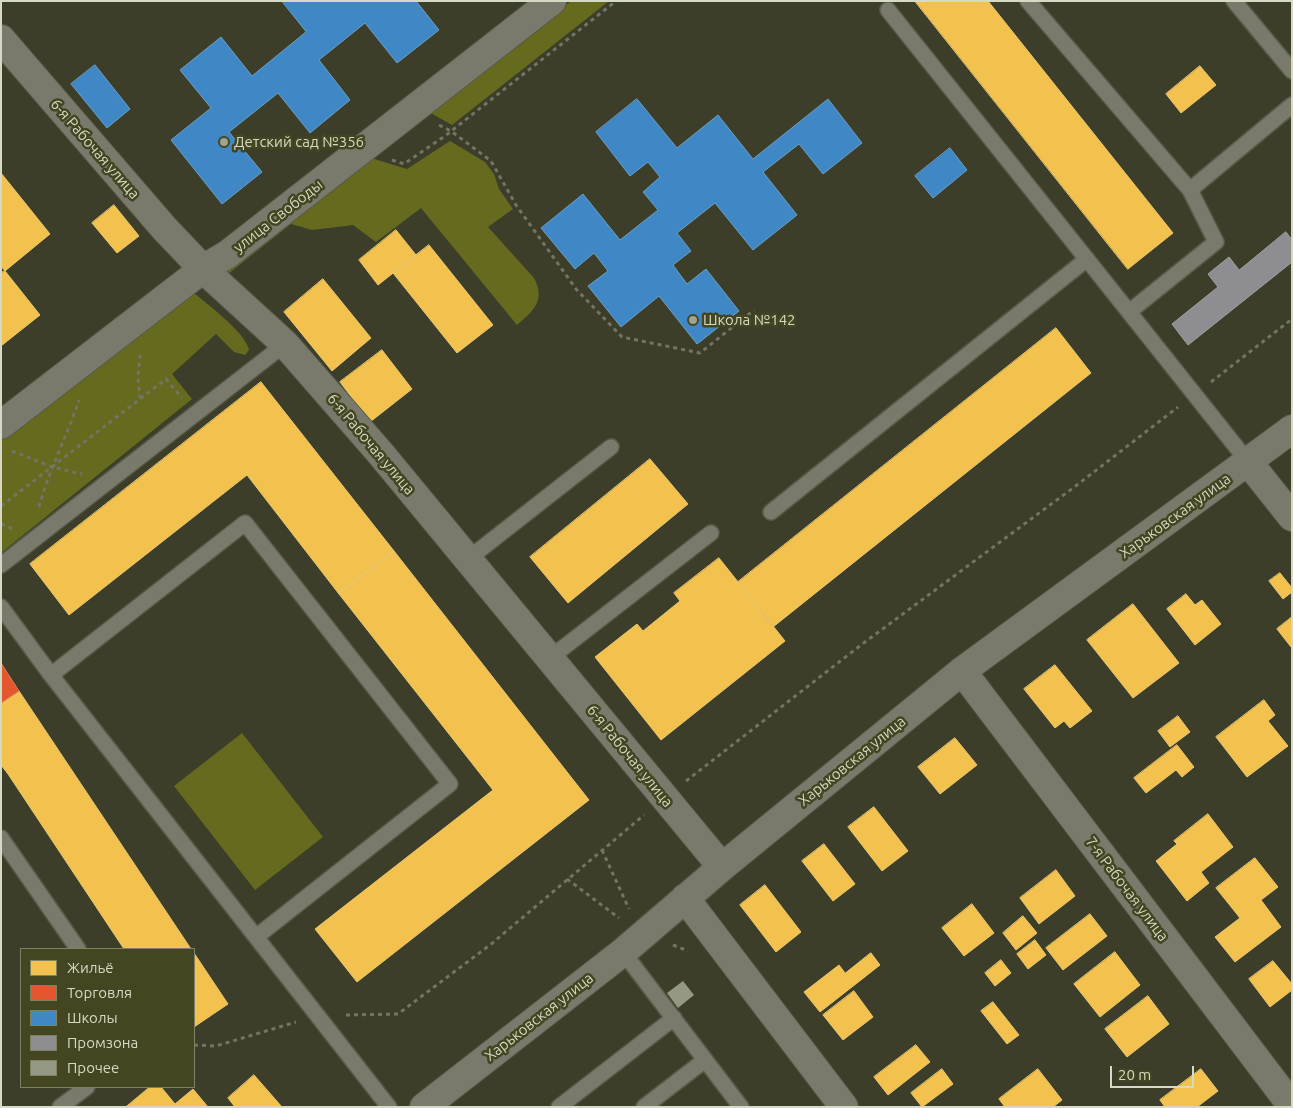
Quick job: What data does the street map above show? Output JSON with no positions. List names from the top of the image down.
{
  "streets": {
    "street": [
      "6-я Рабочая улица",
      "улица Свободы",
      "Харьковская улица",
      "7-я Рабочая улица"
    ]
  },
  "crossings": [
    ["6-я Рабочая улица", "улица Свободы"],
    ["6-я Рабочая улица", "Харьковская улица"],
    ["Харьковская улица", "7-я Рабочая улица"]
  ],
  "places": ["Детский сад №356", "Школа №142"],
  "legend": [
    "Жильё",
    "Торговля",
    "Школы",
    "Промзона",
    "Прочее"
  ],
  "scale_bar": "20 m"
}
